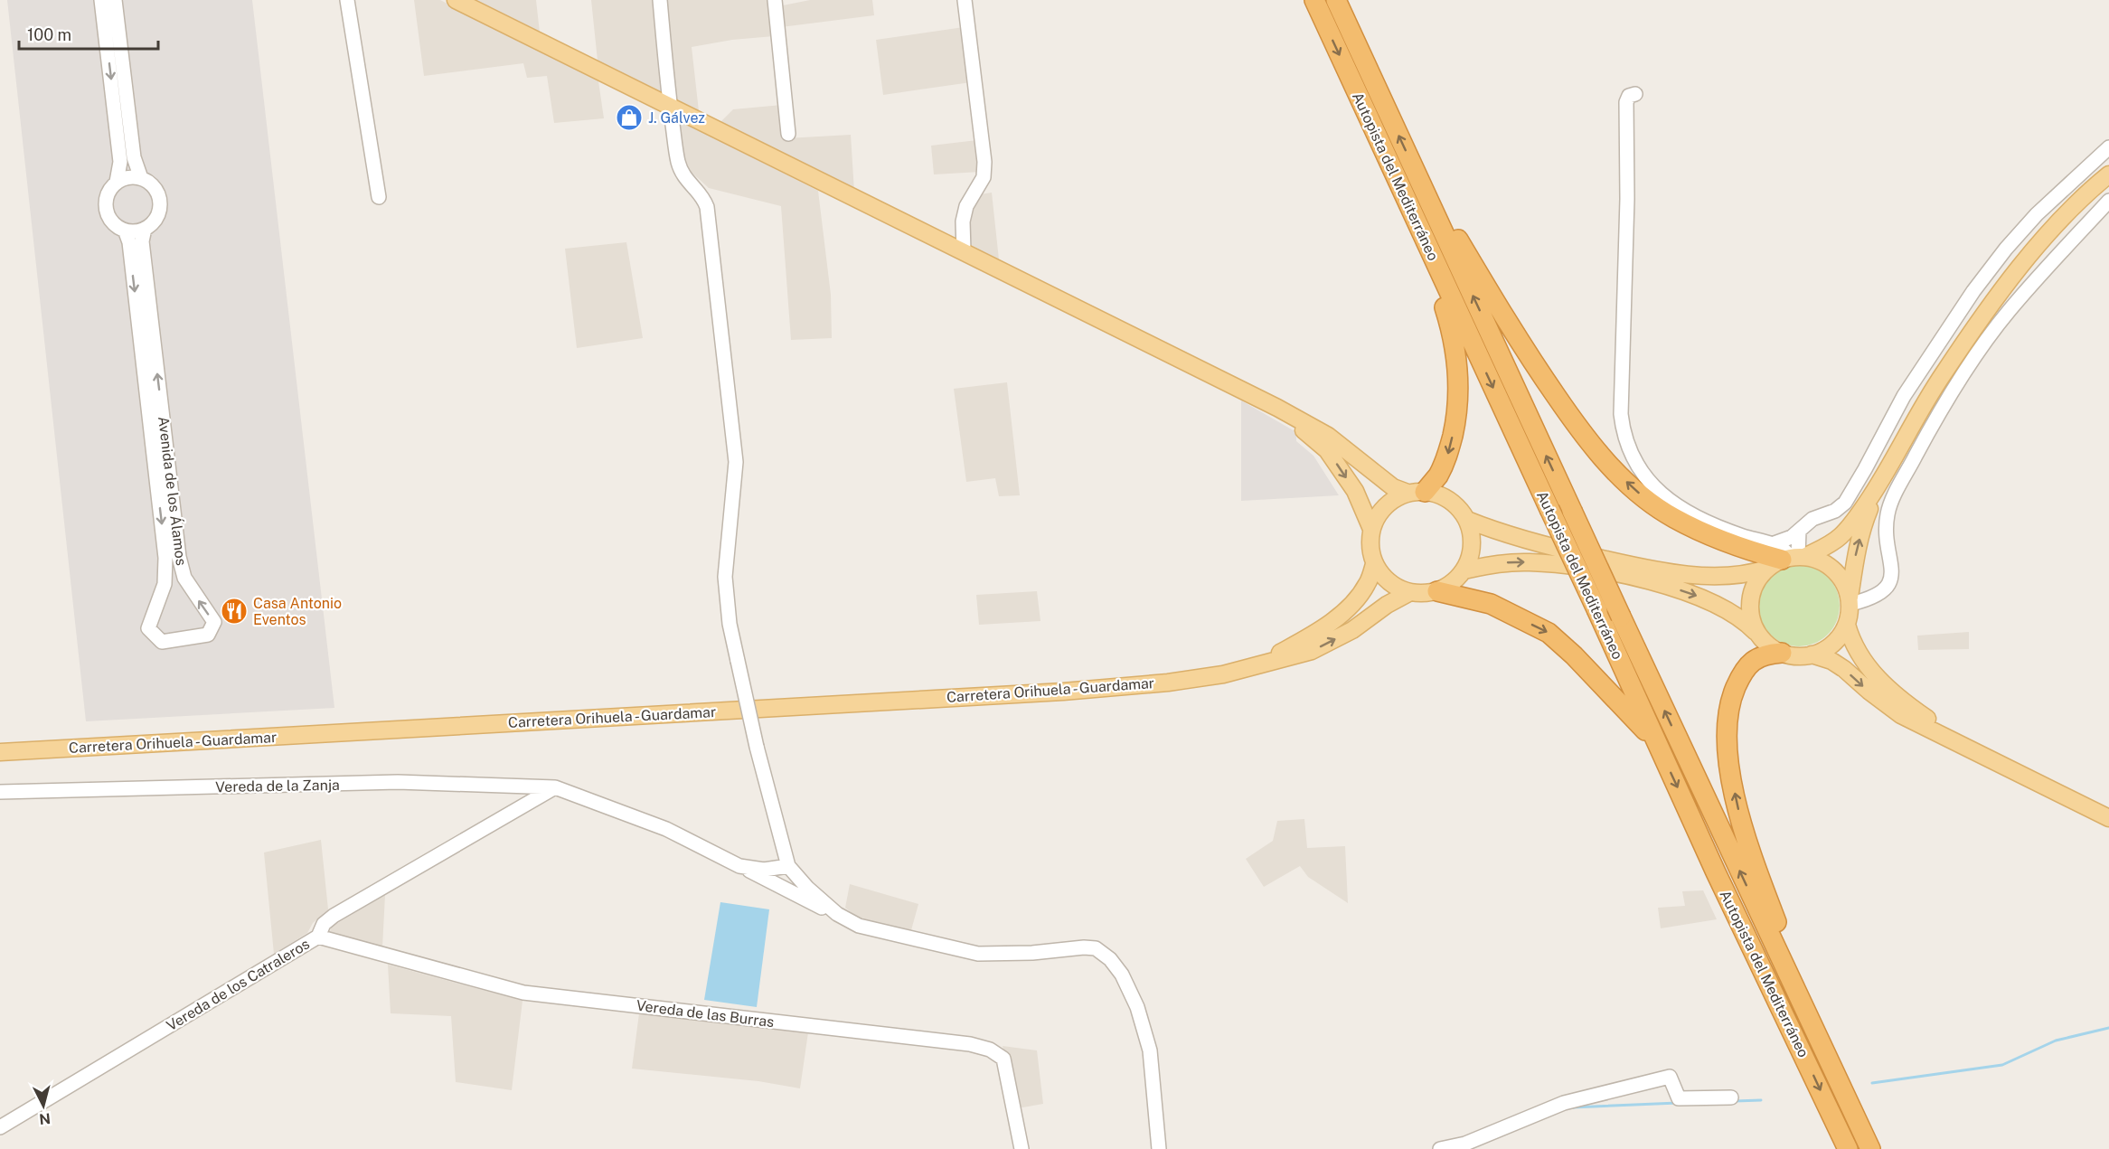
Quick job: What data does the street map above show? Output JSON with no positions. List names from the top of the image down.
{
  "streets": {
    "highway": ["Autopista del Mediterráneo"],
    "main road": ["Carretera Orihuela - Guardamar"],
    "street": [
      "Avenida de los Álamos",
      "Vereda de la Zanja",
      "Vereda de los Catraleros",
      "Vereda de las Burras"
    ]
  },
  "crossings": [
    ["Vereda de la Zanja", "Vereda de los Catraleros"],
    ["Vereda de los Catraleros", "Vereda de las Burras"]
  ],
  "places": {
    "shop": ["J. Gálvez"],
    "restaurant": ["Casa Antonio Eventos"]
  },
  "scale_bar": "100 m",
  "north": "bottom"
}
